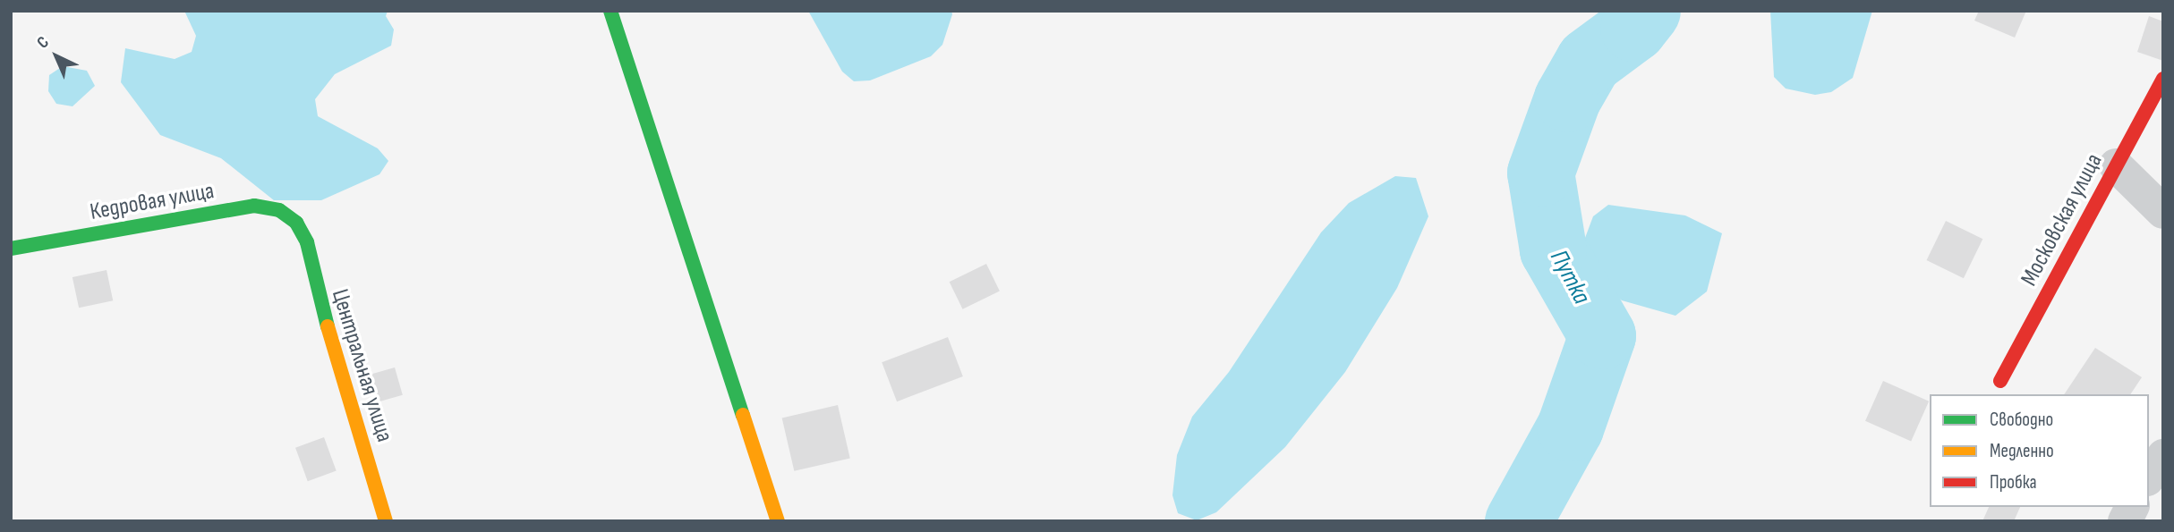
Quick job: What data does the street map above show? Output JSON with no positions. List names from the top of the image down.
{
  "streets": {
    "street": ["Кедровая улица", "Московская улица", "Центральная улица"]
  },
  "crossings": [
    ["Кедровая улица", "Центральная улица"]
  ],
  "water": ["Путка"],
  "legend": ["Свободно", "Медленно", "Пробка"],
  "north": "top left"
}
